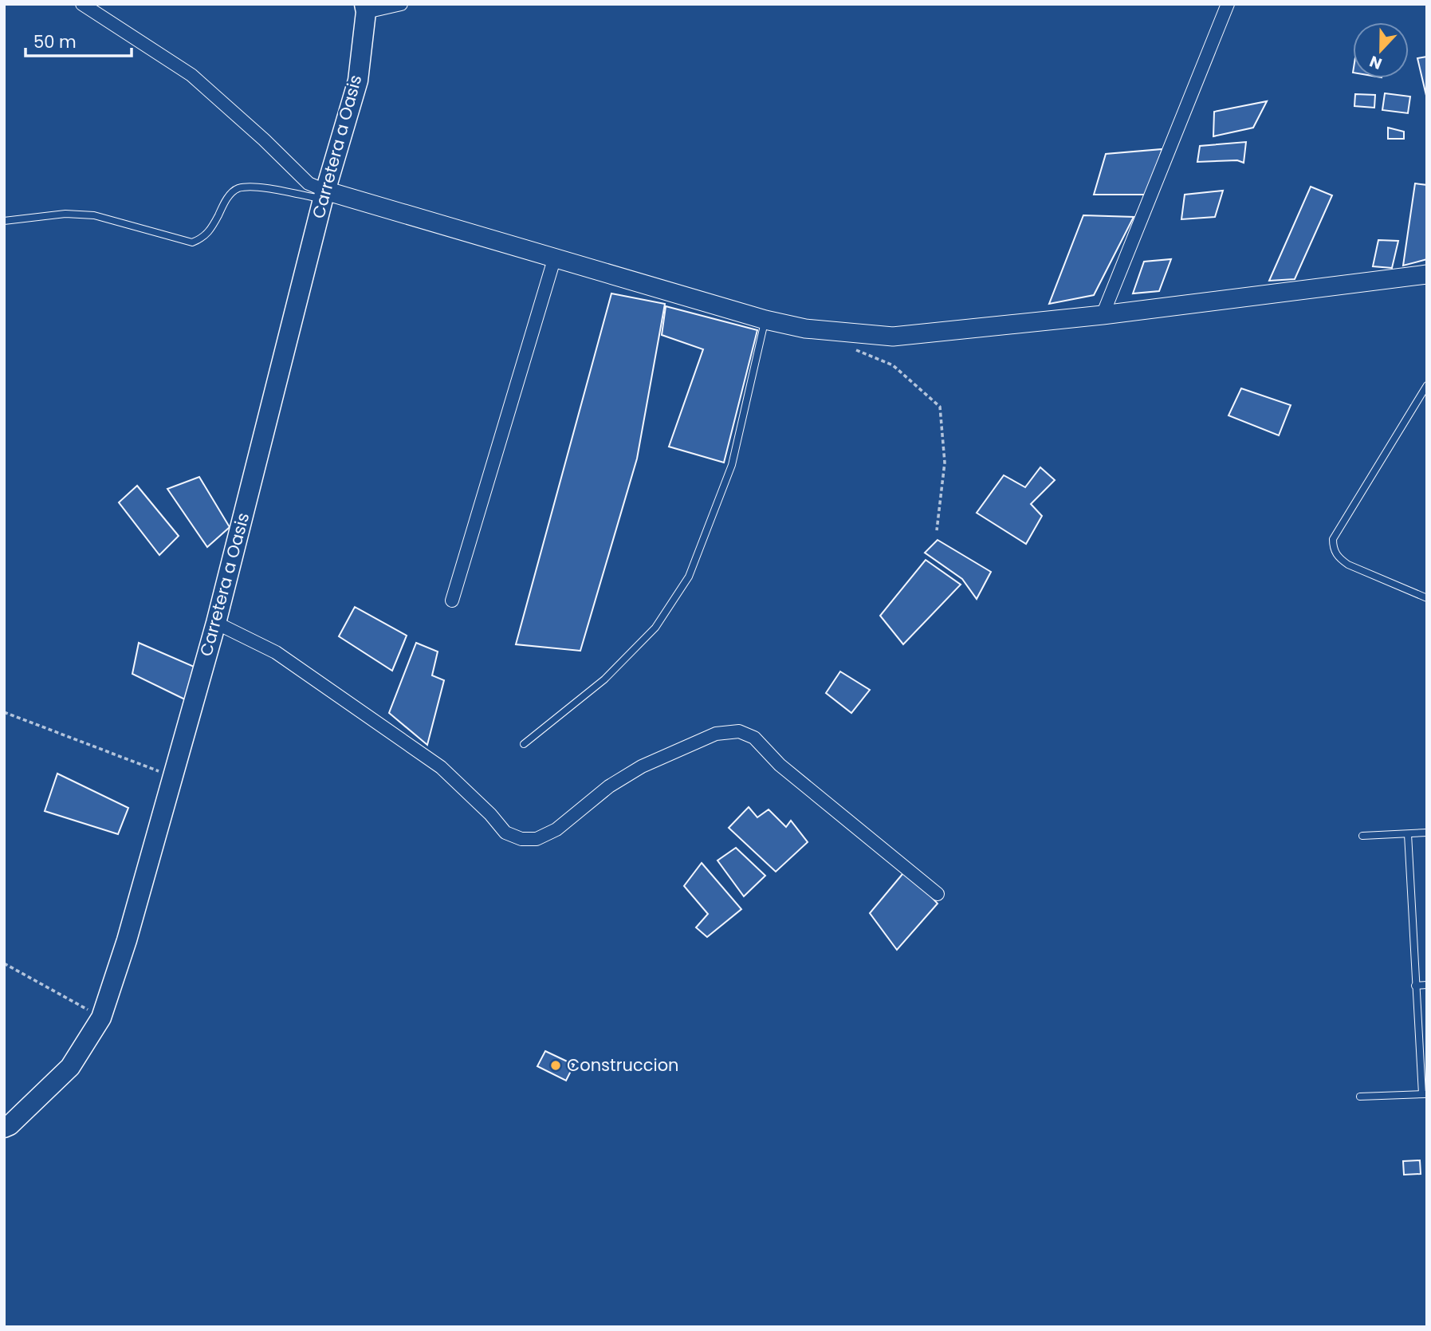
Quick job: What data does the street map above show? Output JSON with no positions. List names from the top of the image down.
{
  "streets": {
    "main road": ["Carretera a Oasis"]
  },
  "places": ["Construccion"],
  "scale_bar": "50 m",
  "north": "bottom"
}
